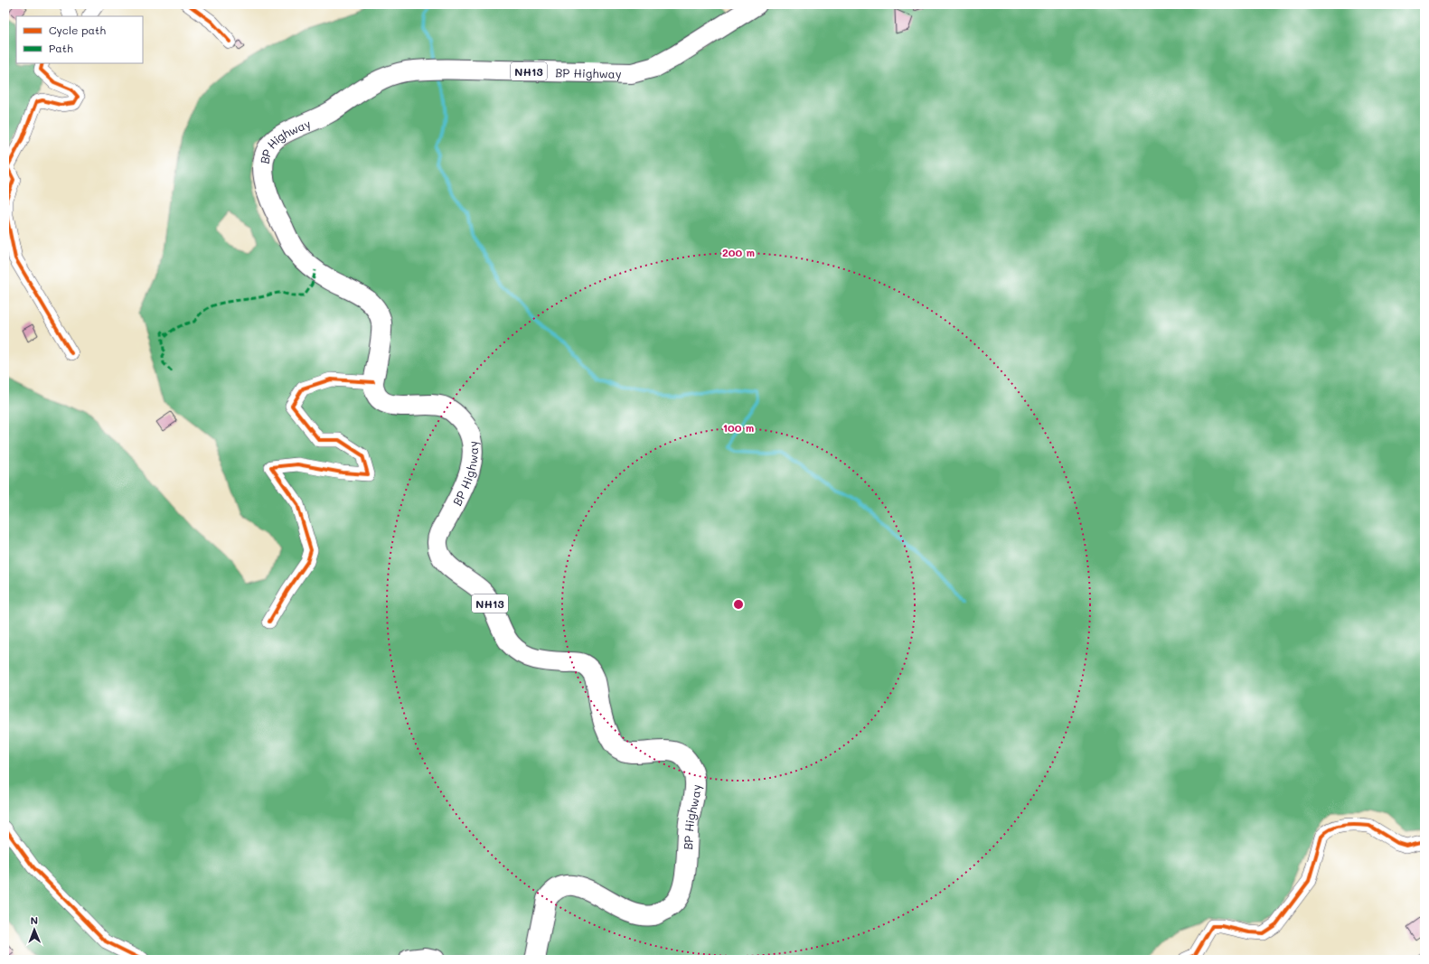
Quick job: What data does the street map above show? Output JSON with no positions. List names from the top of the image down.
{
  "streets": {
    "highway": ["NH13", "BP Highway"]
  },
  "legend": ["Cycle path", "Path"],
  "north": "top",
  "rings": ["200 m", "100 m"]
}
